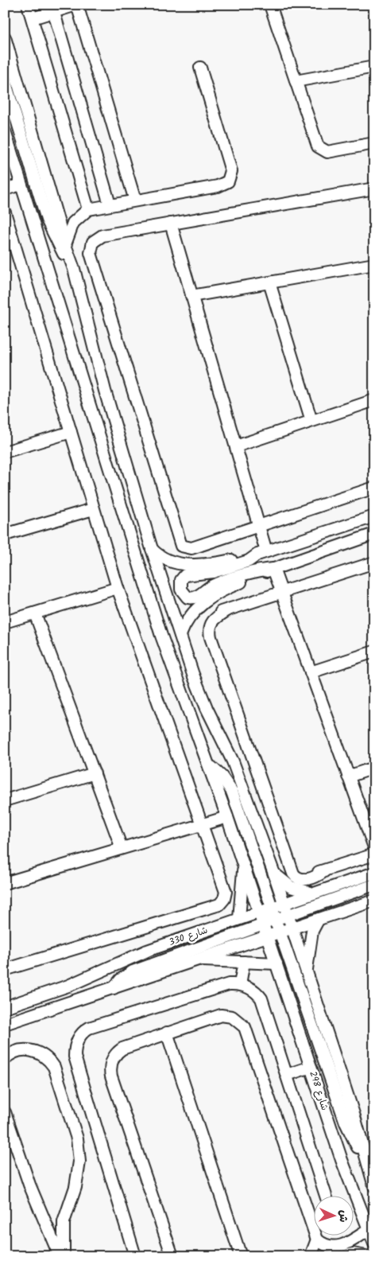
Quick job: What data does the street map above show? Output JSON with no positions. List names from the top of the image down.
{
  "streets": {
    "street": ["شارع 330", "شارع 298"]
  },
  "crossings": [
    ["شارع 330", "شارع 298"]
  ],
  "north": "right"
}
